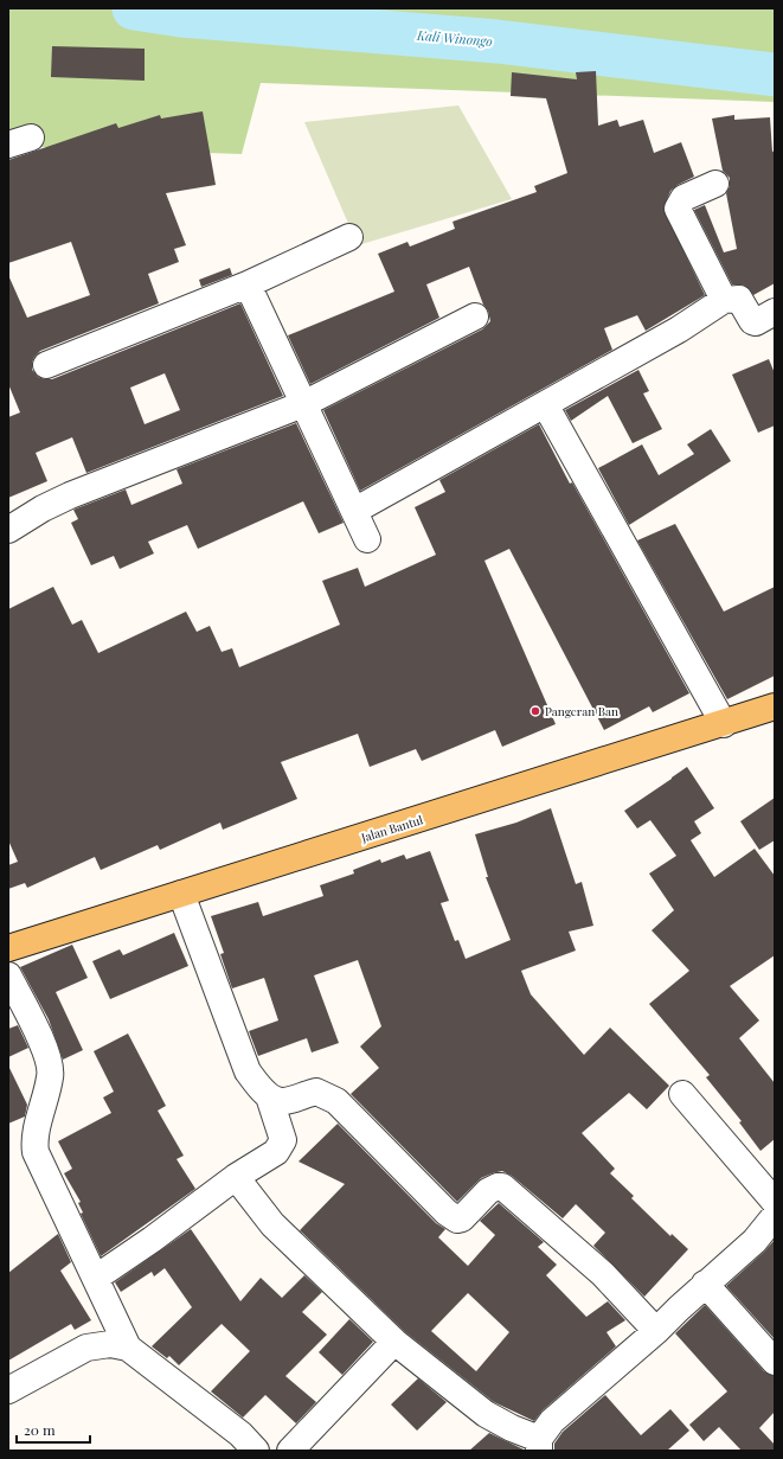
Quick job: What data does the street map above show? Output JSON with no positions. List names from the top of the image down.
{
  "streets": {
    "main road": ["Jalan Bantul"]
  },
  "water": ["Kali Winongo"],
  "places": ["Pangeran Ban"],
  "scale_bar": "20 m"
}
